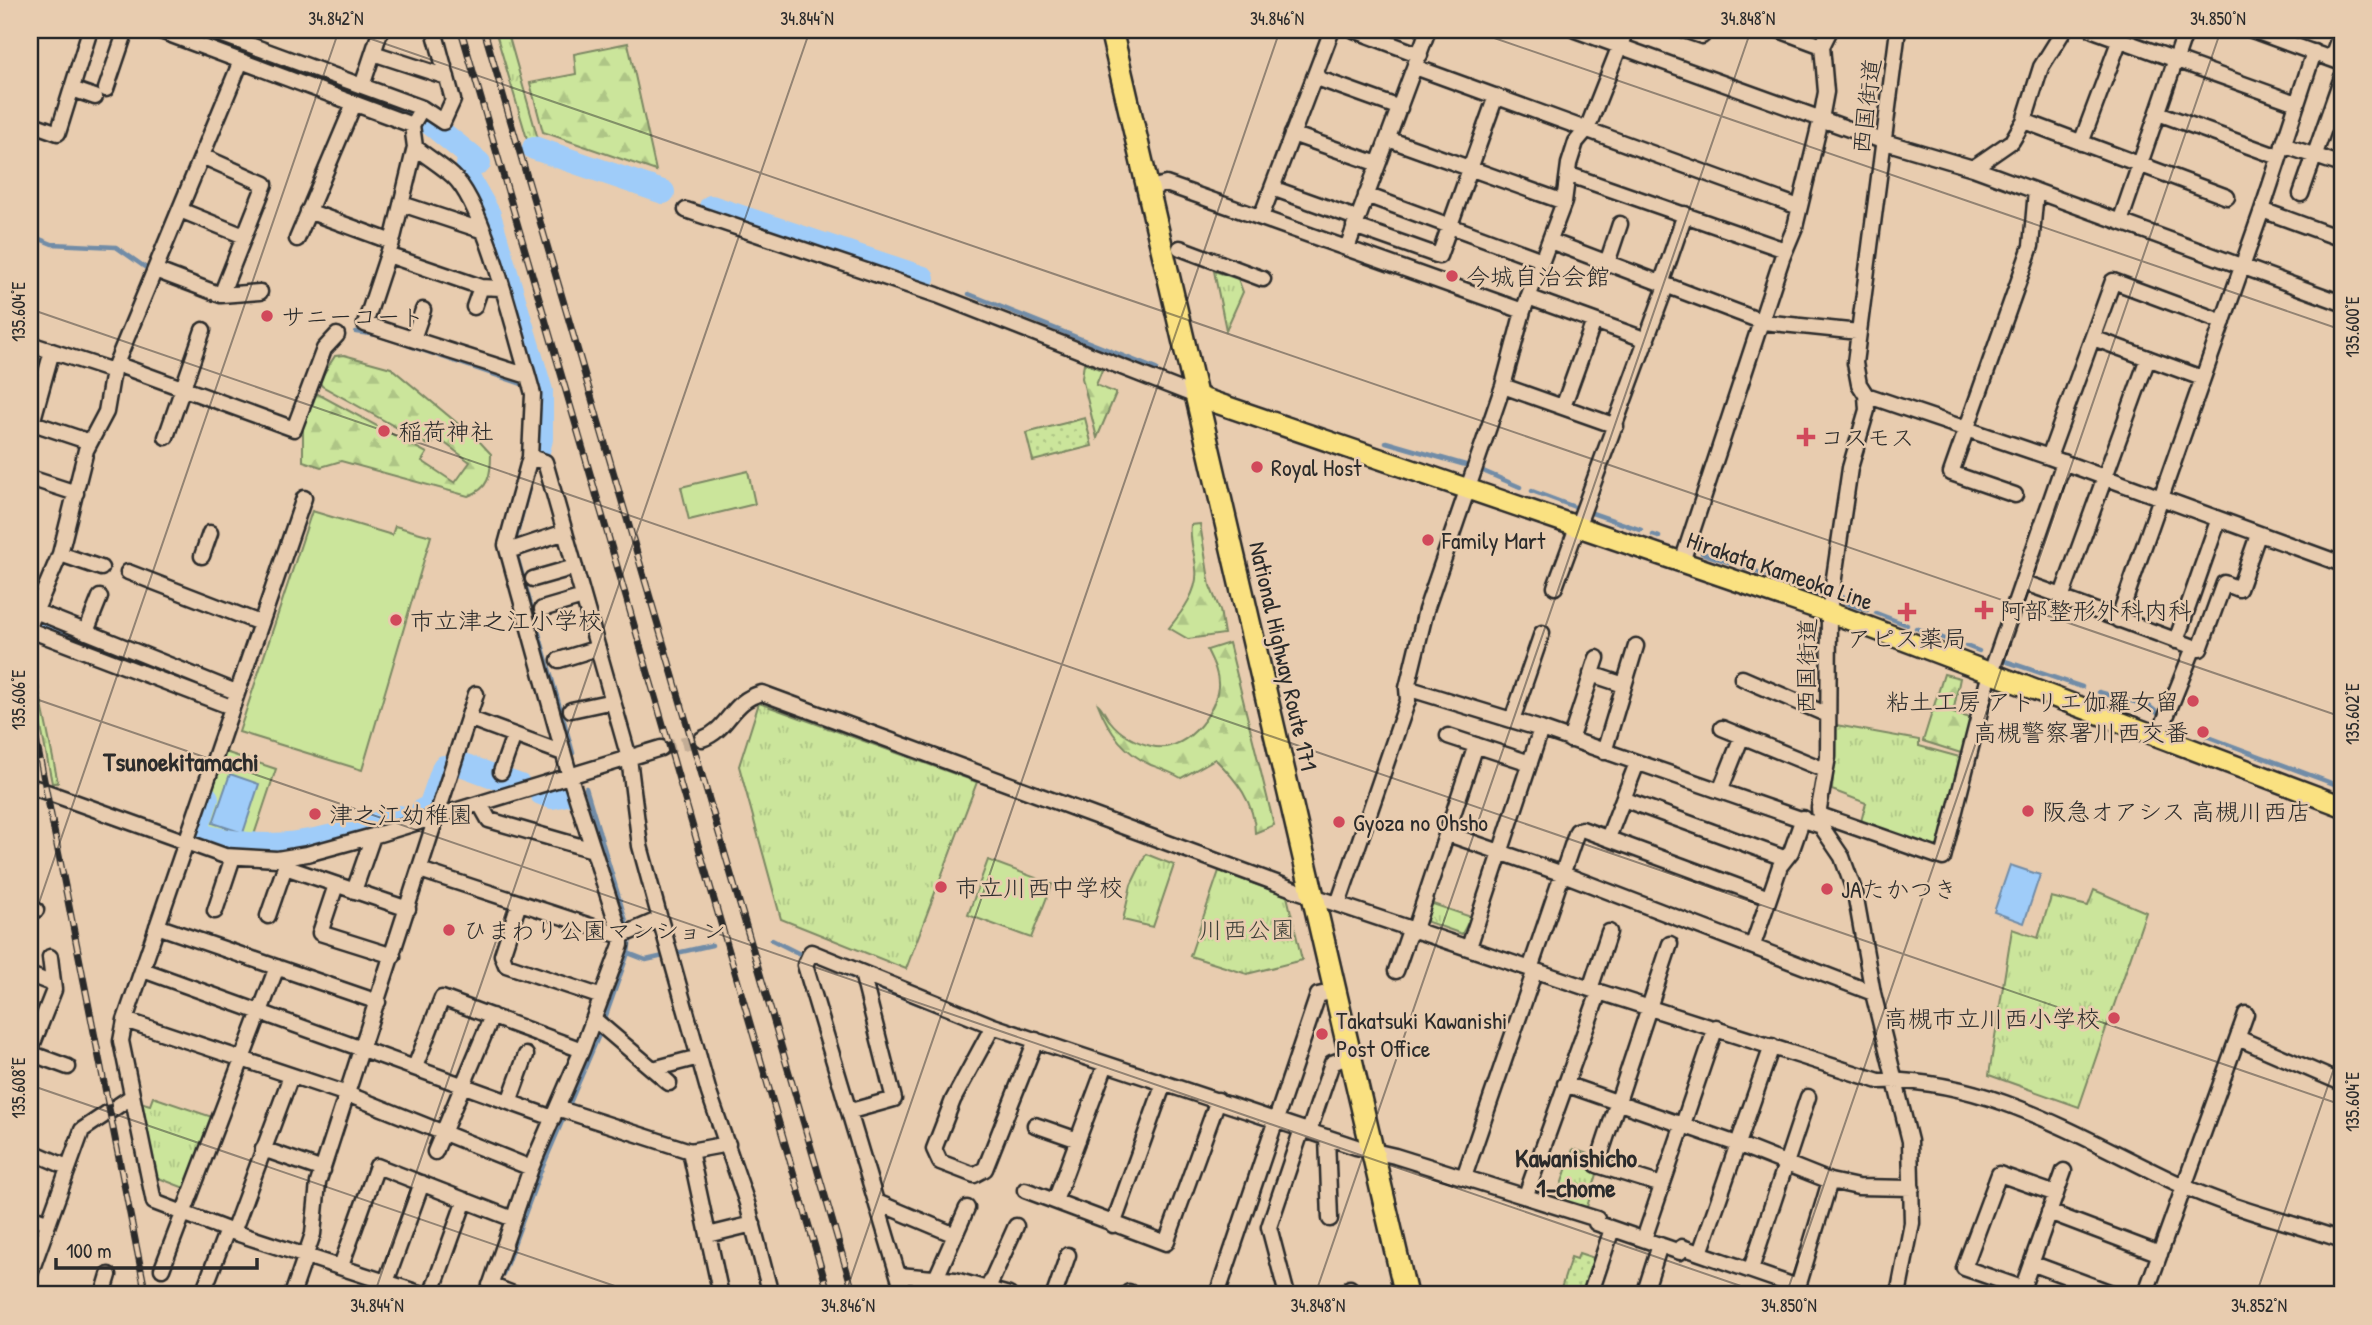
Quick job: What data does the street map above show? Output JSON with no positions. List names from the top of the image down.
{
  "streets": {
    "highway": ["National Highway Route 171"],
    "main road": ["Hirakata Kameoka Line"],
    "street": ["西国街道"]
  },
  "crossings": [
    ["西国街道", "Hirakata Kameoka Line"],
    ["Hirakata Kameoka Line", "National Highway Route 171"]
  ],
  "districts": ["Tsunoekitamachi", "Kawanishicho 1-chome"],
  "parks": ["川西公園"],
  "places": {
    "other": [
      "今城自治会館",
      "サニーコート",
      "稲荷神社",
      "Royal Host",
      "Family Mart",
      "市立津之江小学校",
      "粘土工房 アトリエ伽羅女留",
      "高槻警察署川西交番",
      "阪急オアシス 高槻川西店",
      "津之江幼稚園",
      "Gyoza no Ohsho",
      "市立川西中学校",
      "JAたかつき",
      "ひまわり公園マンション",
      "高槻市立川西小学校",
      "Takatsuki Kawanishi Post Office"
    ],
    "health": ["コスモス", "阿部整形外科内科", "アピス薬局"]
  },
  "scale_bar": "100 m",
  "coordinates": [
    "34.842°N",
    "34.844°N",
    "34.846°N",
    "34.848°N",
    "34.850°N",
    "135.604°E",
    "135.600°E",
    "135.606°E",
    "135.602°E",
    "135.608°E",
    "34.852°N"
  ]
}
